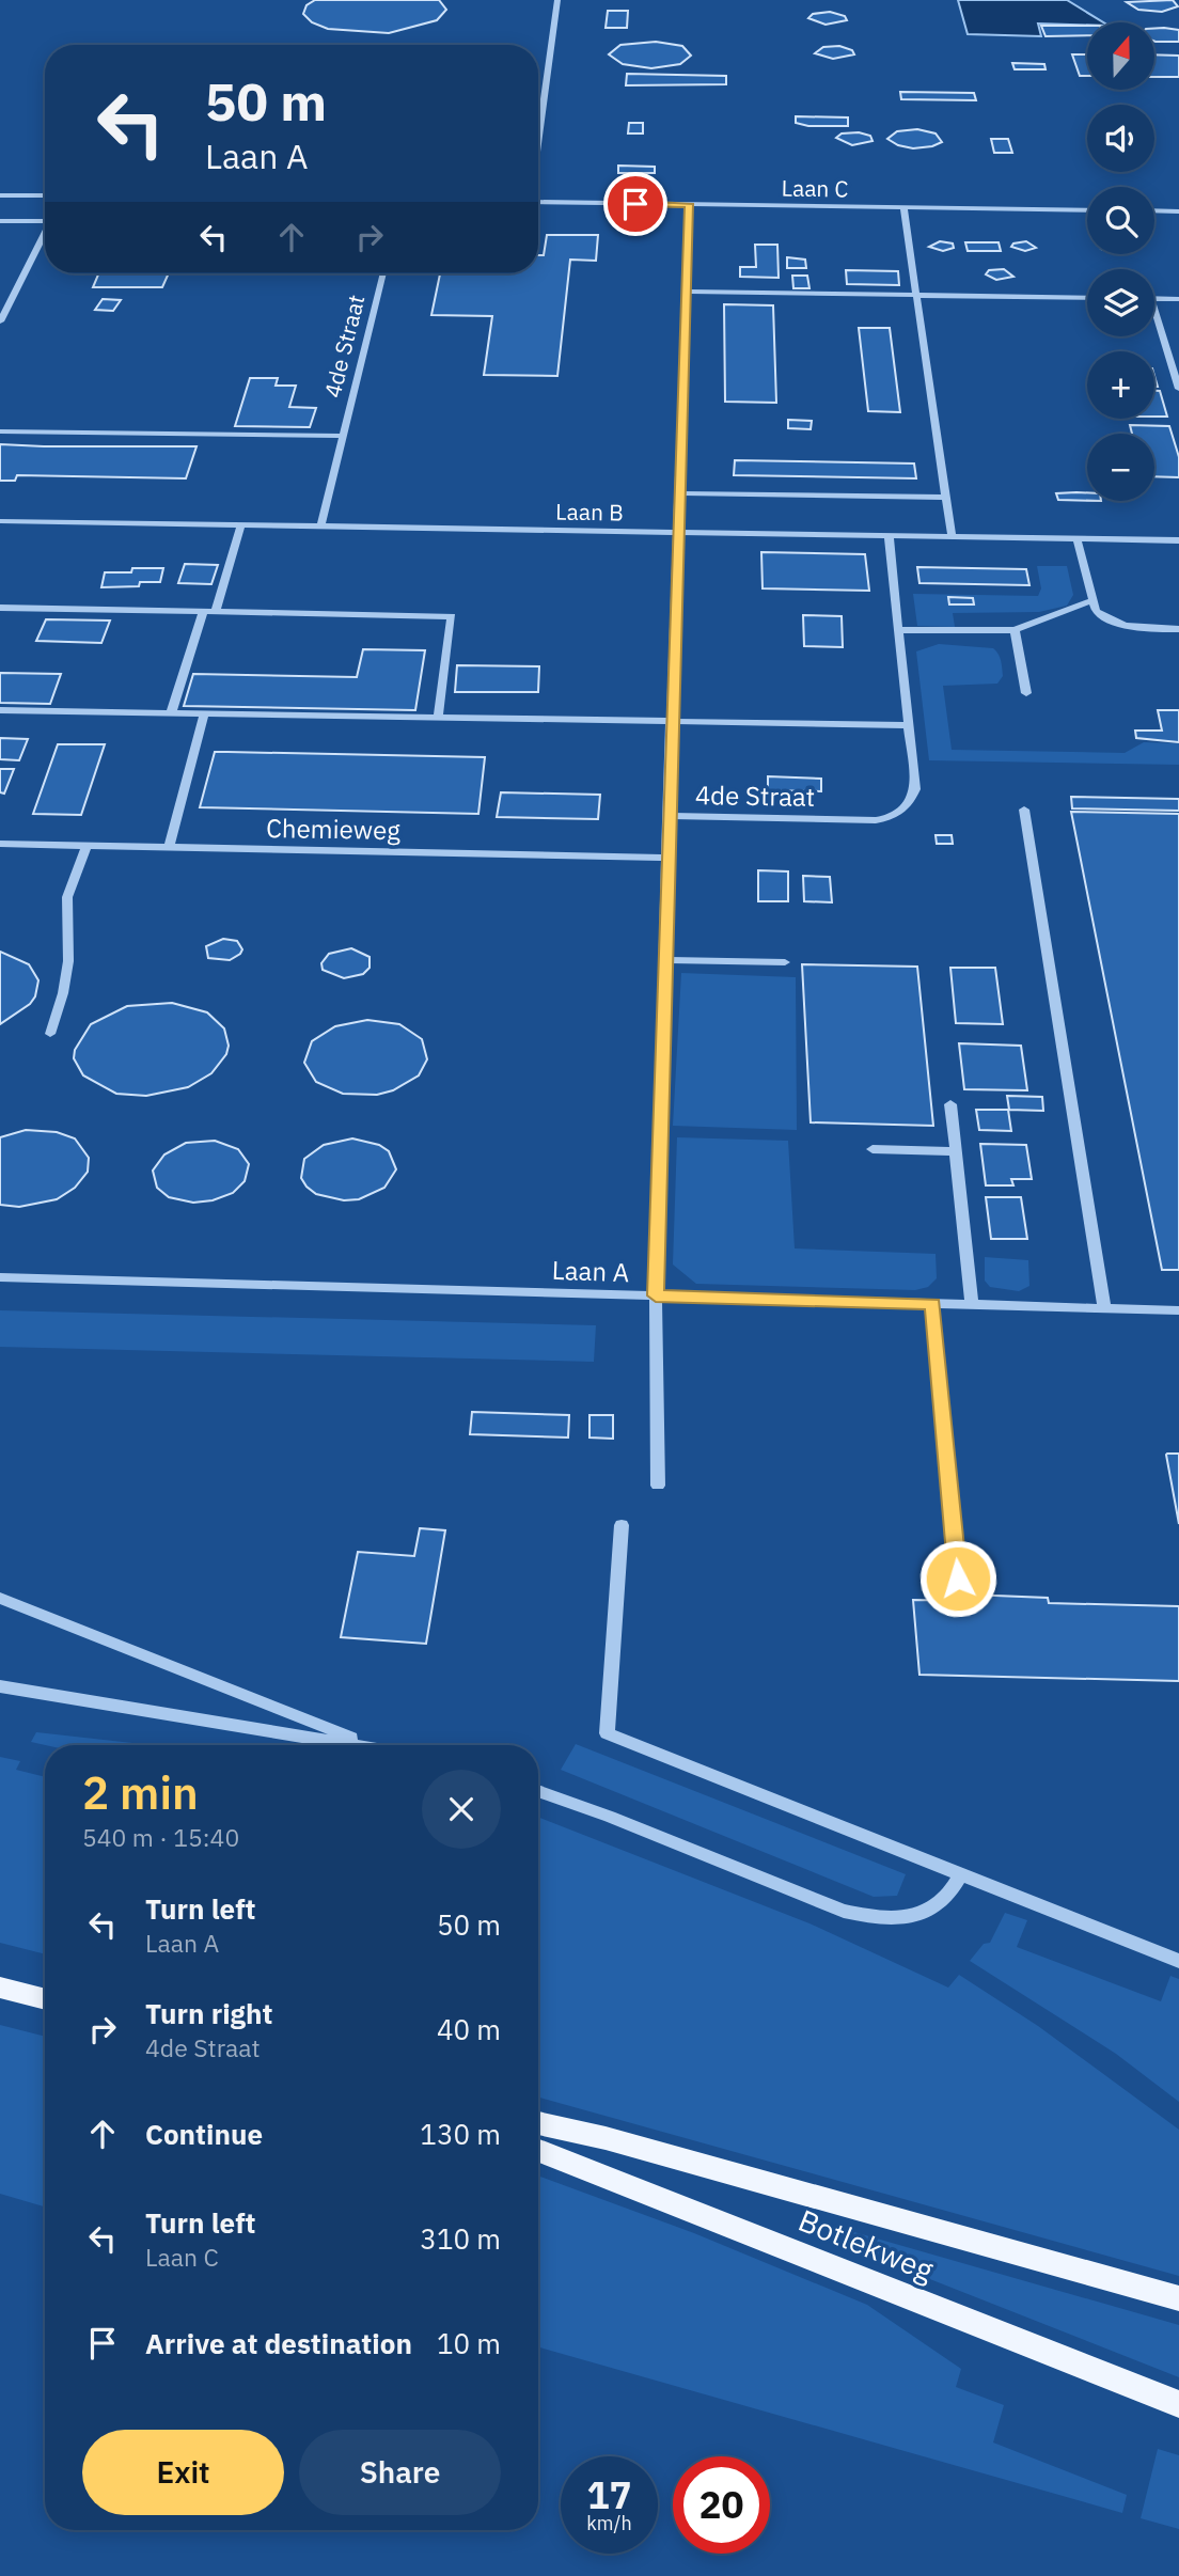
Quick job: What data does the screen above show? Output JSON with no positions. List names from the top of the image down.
{
  "streets": {
    "main road": ["Botlekweg"],
    "lane": [
      "Laan C",
      "4de Straat",
      "Laan B",
      "Chemieweg",
      "Laan A"
    ]
  },
  "crossings": [
    ["4de Straat", "Laan B"],
    ["4de Straat", "Chemieweg"],
    ["4de Straat", "Laan A"]
  ],
  "north": "top",
  "page": {
    "map_buttons": ["+", "−"],
    "turn": ["50 m", "Laan A"],
    "heading": ["2 min", "540 m · 15:40"],
    "list": [
      {
        "name": "Turn left",
        "note": "Laan A",
        "value": "50 m"
      },
      {
        "name": "Turn right",
        "note": "4de Straat",
        "value": "40 m"
      },
      {
        "name": "Continue",
        "value": "130 m"
      },
      {
        "name": "Turn left",
        "note": "Laan C",
        "value": "310 m"
      },
      {
        "name": "Arrive at destination",
        "value": "10 m"
      }
    ],
    "buttons": ["Exit", "Share"],
    "speed": "17 km/h",
    "limit": "20"
  }
}
